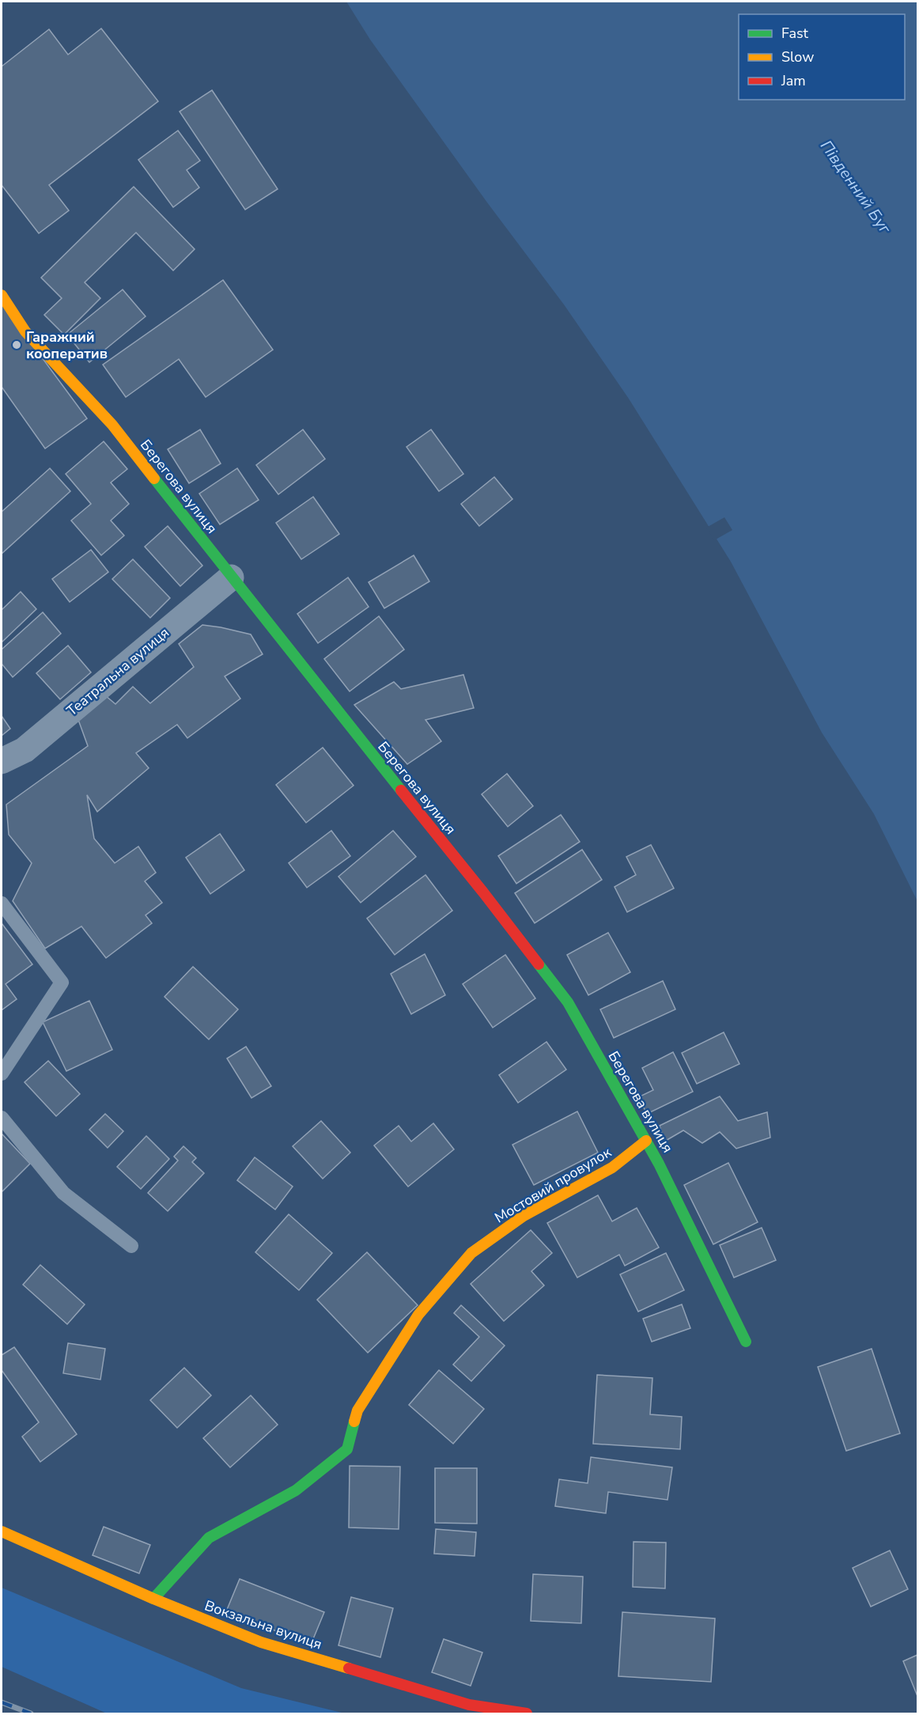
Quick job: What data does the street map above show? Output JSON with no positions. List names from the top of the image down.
{
  "streets": {
    "street": [
      "Берегова вулиця",
      "Театральна вулиця",
      "Мостовий провулок",
      "Вокзальна вулиця"
    ]
  },
  "crossings": [
    ["Берегова вулиця", "Театральна вулиця"],
    ["Берегова вулиця", "Мостовий провулок"],
    ["Мостовий провулок", "Вокзальна вулиця"]
  ],
  "water": ["Південний Буг"],
  "places": ["Гаражний кооператив"],
  "legend": ["Fast", "Slow", "Jam"]
}
